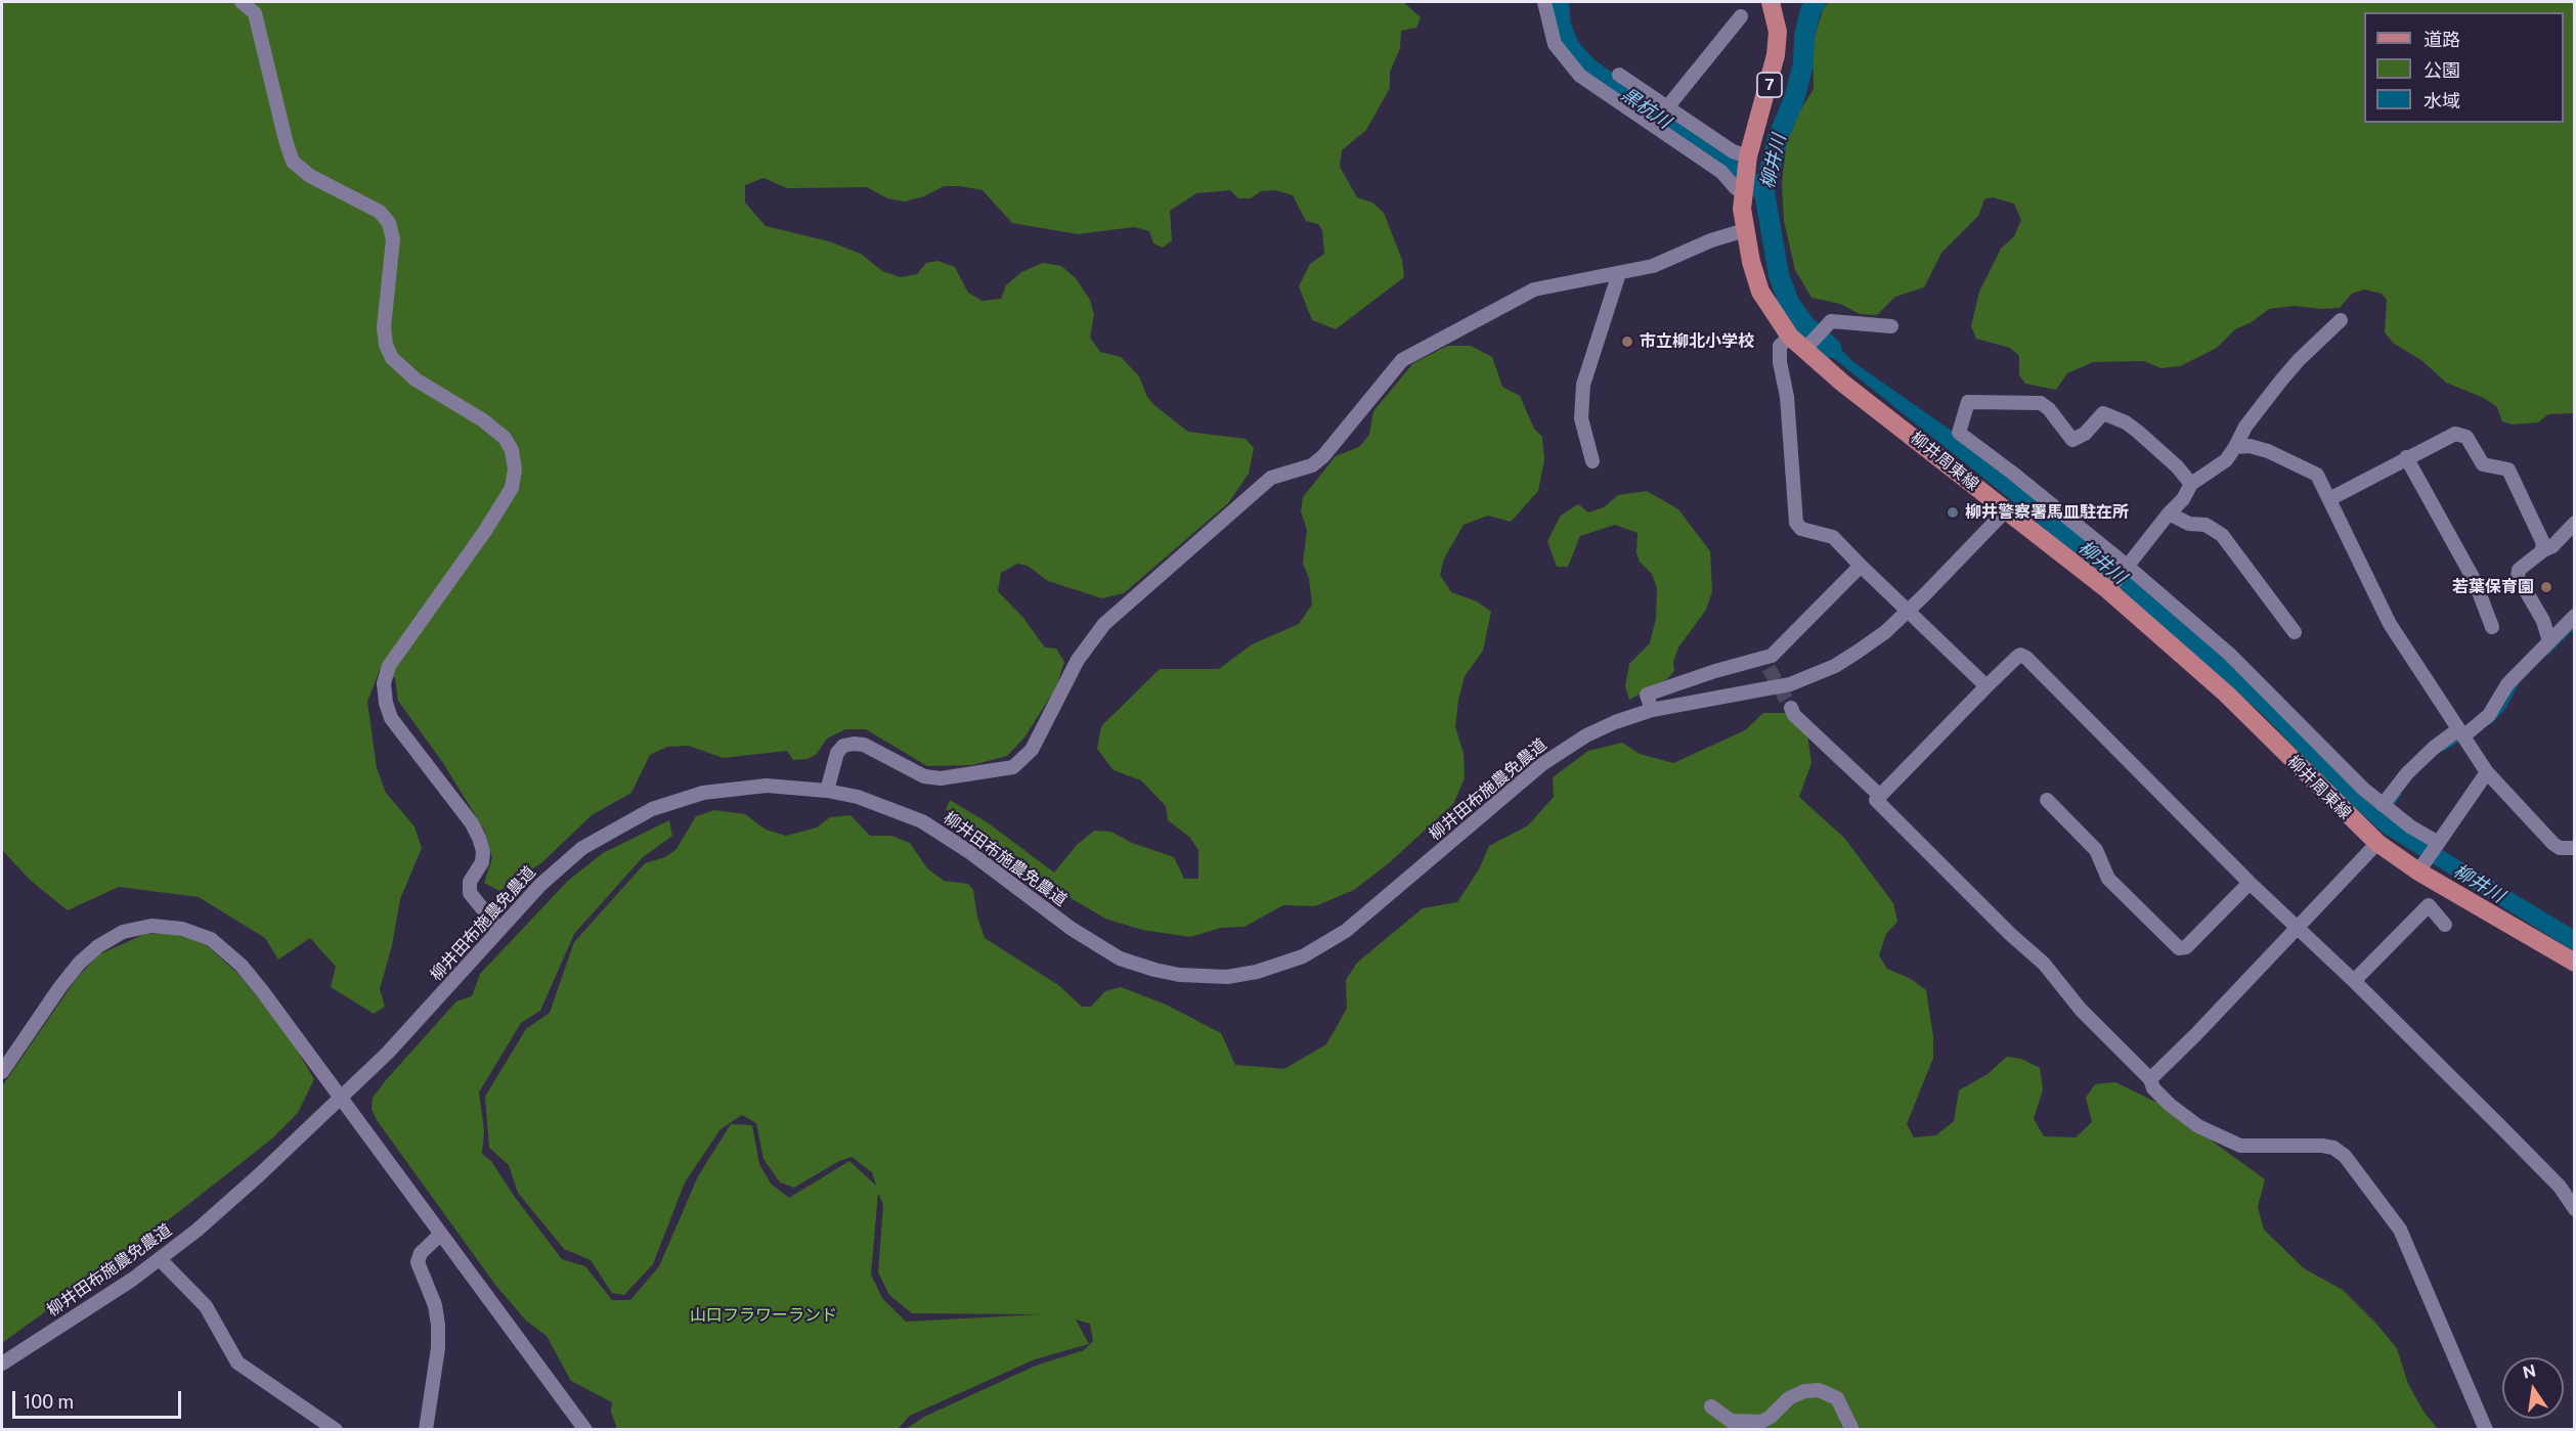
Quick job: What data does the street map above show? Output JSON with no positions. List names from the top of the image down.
{
  "streets": {
    "main road": ["7", "柳井周東線"],
    "street": ["柳井田布施農免農道"]
  },
  "crossings": [
    ["柳井周東線", "柳井田布施農免農道"]
  ],
  "water": ["黒杭川", "柳井川"],
  "parks": ["山口フラワーランド"],
  "places": ["市立柳北小学校", "柳井警察署馬皿駐在所", "若葉保育園"],
  "legend": ["道路", "公園", "水域"],
  "scale_bar": "100 m",
  "north": "top"
}
